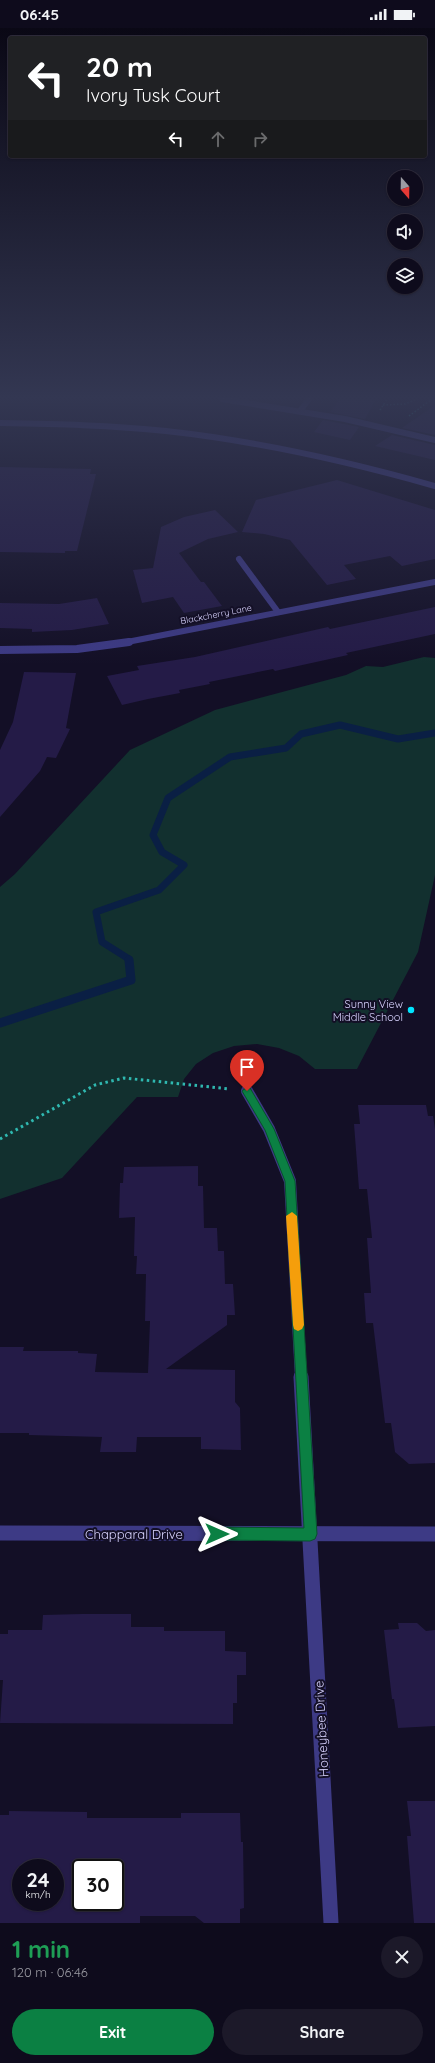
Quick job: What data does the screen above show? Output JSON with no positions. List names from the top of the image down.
{
  "streets": {
    "street": ["Blackcherry Lane", "Chapparal Drive", "Honeybee Drive"]
  },
  "crossings": [
    ["Chapparal Drive", "Honeybee Drive"]
  ],
  "places": ["Sunny View Middle School"],
  "north": "bottom",
  "page": {
    "status": "06:45",
    "turn": ["20 m", "Ivory Tusk Court"],
    "speed": "24 km/h",
    "limit": "30",
    "heading": ["1 min", "120 m · 06:46"],
    "buttons": ["Exit", "Share"]
  }
}
